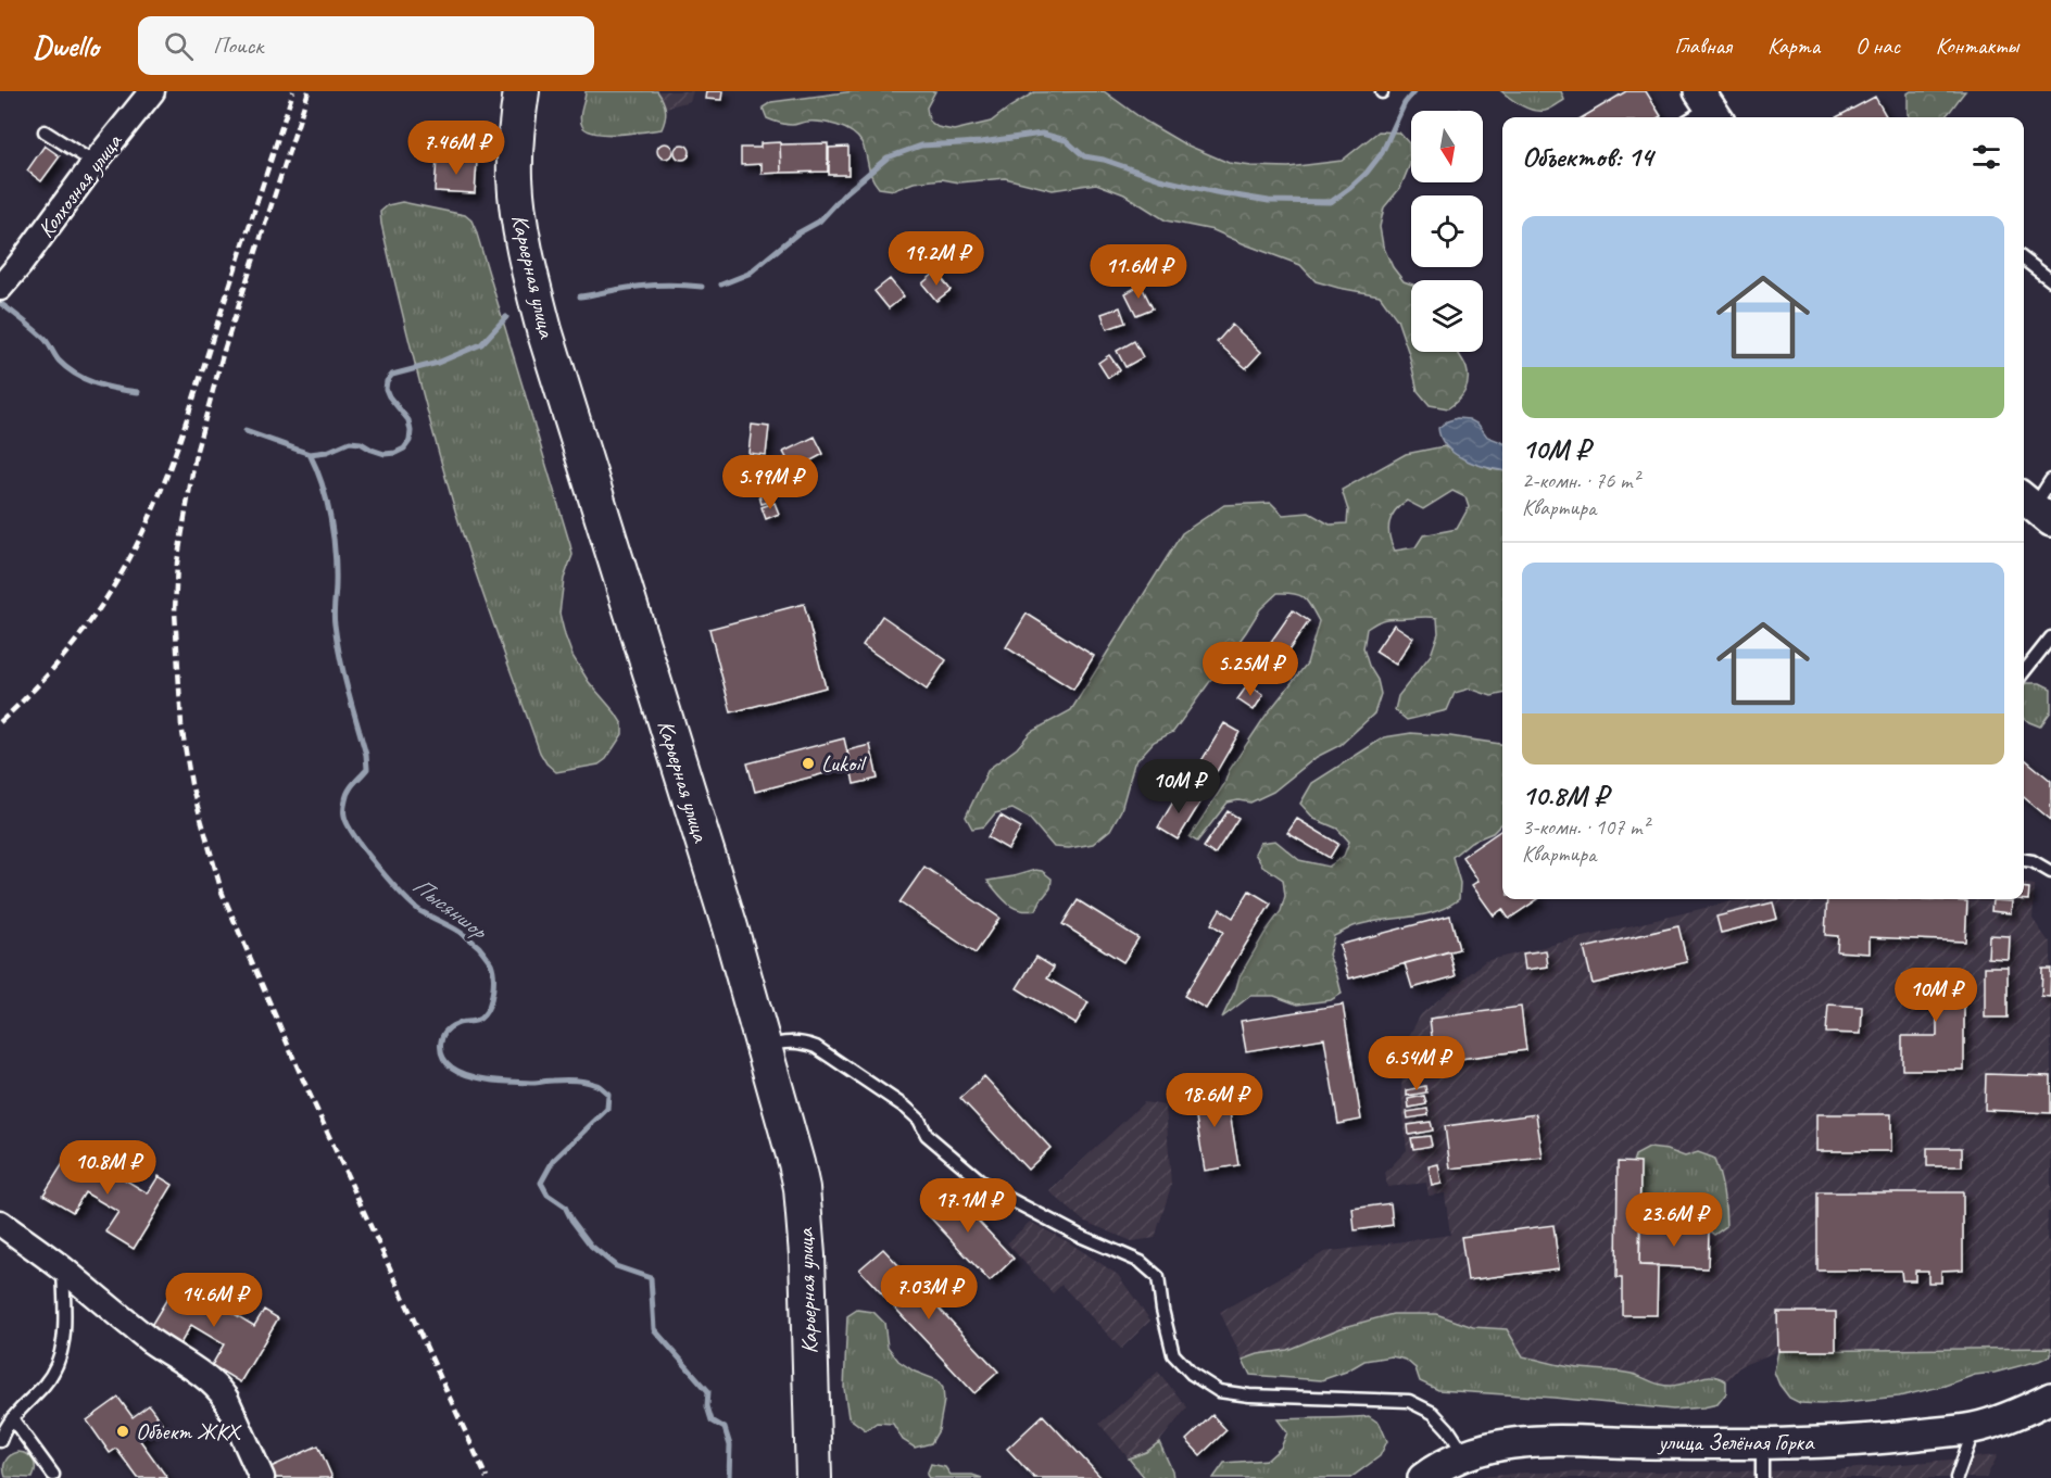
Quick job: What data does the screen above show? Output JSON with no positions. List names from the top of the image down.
{
  "streets": {
    "main road": ["Карьерная улица"],
    "street": ["Колхозная улица", "улица Зелёная Горка"]
  },
  "water": ["Пысяншор"],
  "places": ["Lukoil", "Объект ЖКХ"],
  "north": "bottom",
  "page": {
    "header": "Dwello",
    "search": "Поиск",
    "nav": [
      "Главная",
      "Карта",
      "О нас",
      "Контакты"
    ],
    "heading": "Объектов: 14",
    "price": [
      "7.46M ₽",
      "19.2M ₽",
      "11.6M ₽",
      "5.99M ₽",
      "5.25M ₽",
      "10M ₽",
      "10M ₽",
      "6.54M ₽",
      "18.6M ₽",
      "10.8M ₽",
      "17.1M ₽",
      "23.6M ₽",
      "7.03M ₽",
      "14.6M ₽"
    ],
    "list": [
      {
        "name": "10M ₽",
        "note": "2-комн. · 76 m² · Квартира"
      },
      {
        "name": "10.8M ₽",
        "note": "3-комн. · 107 m² · Квартира"
      }
    ]
  }
}
